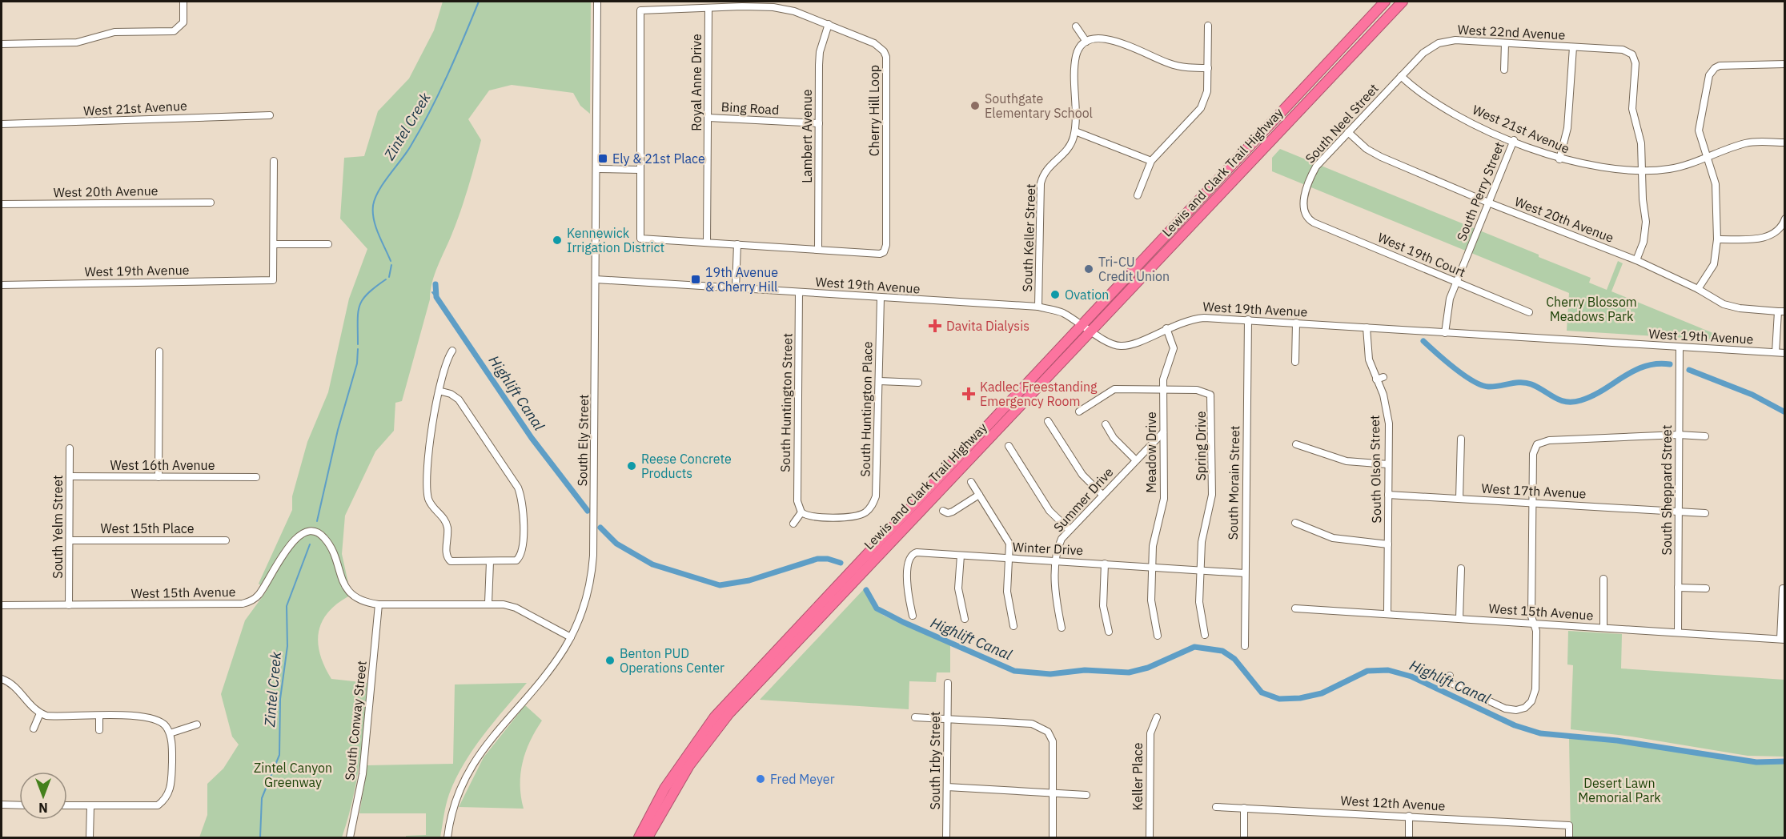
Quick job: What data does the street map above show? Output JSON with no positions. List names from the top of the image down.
{
  "streets": {
    "highway": ["Lewis and Clark Trail Highway"],
    "street": [
      "West 22nd Avenue",
      "Royal Anne Drive",
      "West 21st Avenue",
      "Bing Road",
      "Cherry Hill Loop",
      "South Neel Street",
      "Lambert Avenue",
      "West 20th Avenue",
      "South Perry Street",
      "South Keller Street",
      "West 19th Court",
      "West 19th Avenue",
      "South Huntington Street",
      "South Huntington Place",
      "South Ely Street",
      "Spring Drive",
      "Meadow Drive",
      "West 16th Avenue",
      "South Olson Street",
      "South Morain Street",
      "South Sheppard Street",
      "West 17th Avenue",
      "Summer Drive",
      "South Yelm Street",
      "West 15th Place",
      "Winter Drive",
      "West 15th Avenue",
      "South Conway Street",
      "South Irby Street",
      "Keller Place",
      "West 12th Avenue"
    ]
  },
  "crossings": [
    ["West 22nd Avenue", "West 21st Avenue"],
    ["West 22nd Avenue", "South Neel Street"],
    ["Royal Anne Drive", "Bing Road"],
    ["Royal Anne Drive", "Cherry Hill Loop"],
    ["West 21st Avenue", "South Neel Street"],
    ["West 21st Avenue", "South Perry Street"],
    ["Bing Road", "Lambert Avenue"],
    ["Cherry Hill Loop", "Lambert Avenue"],
    ["South Neel Street", "West 20th Avenue"],
    ["South Neel Street", "West 19th Court"],
    ["Lewis and Clark Trail Highway", "West 19th Avenue"],
    ["West 20th Avenue", "South Perry Street"],
    ["South Perry Street", "West 19th Court"],
    ["South Perry Street", "West 19th Avenue"],
    ["South Keller Street", "West 19th Avenue"],
    ["West 19th Avenue", "South Huntington Street"],
    ["West 19th Avenue", "South Huntington Place"],
    ["West 19th Avenue", "South Ely Street"],
    ["West 19th Avenue", "Meadow Drive"],
    ["West 19th Avenue", "South Olson Street"],
    ["West 19th Avenue", "South Morain Street"],
    ["West 19th Avenue", "South Sheppard Street"],
    ["South Huntington Street", "South Huntington Place"],
    ["South Ely Street", "West 15th Avenue"],
    ["Spring Drive", "Meadow Drive"],
    ["Spring Drive", "Winter Drive"],
    ["Meadow Drive", "Summer Drive"],
    ["Meadow Drive", "Winter Drive"],
    ["West 16th Avenue", "South Yelm Street"],
    ["South Olson Street", "West 17th Avenue"],
    ["South Olson Street", "West 15th Avenue"],
    ["South Morain Street", "Winter Drive"],
    ["South Sheppard Street", "West 17th Avenue"],
    ["South Sheppard Street", "West 15th Avenue"],
    ["Summer Drive", "Winter Drive"],
    ["South Yelm Street", "West 15th Place"],
    ["South Yelm Street", "West 15th Avenue"],
    ["West 15th Avenue", "South Conway Street"]
  ],
  "water": ["Zintel Creek", "Highlift Canal"],
  "parks": ["Cherry Blossom Meadows Park", "Zintel Canyon Greenway", "Desert Lawn Memorial Park"],
  "places": {
    "other": [
      "Southgate Elementary School",
      "Kennewick Irrigation District",
      "Tri-CU Credit Union",
      "Ovation",
      "Reese Concrete Products",
      "Benton PUD Operations Center",
      "Fred Meyer"
    ],
    "transit": ["Ely & 21st Place", "19th Avenue & Cherry Hill"],
    "health": ["Davita Dialysis", "Kadlec Freestanding Emergency Room"]
  },
  "north": "bottom"
}
